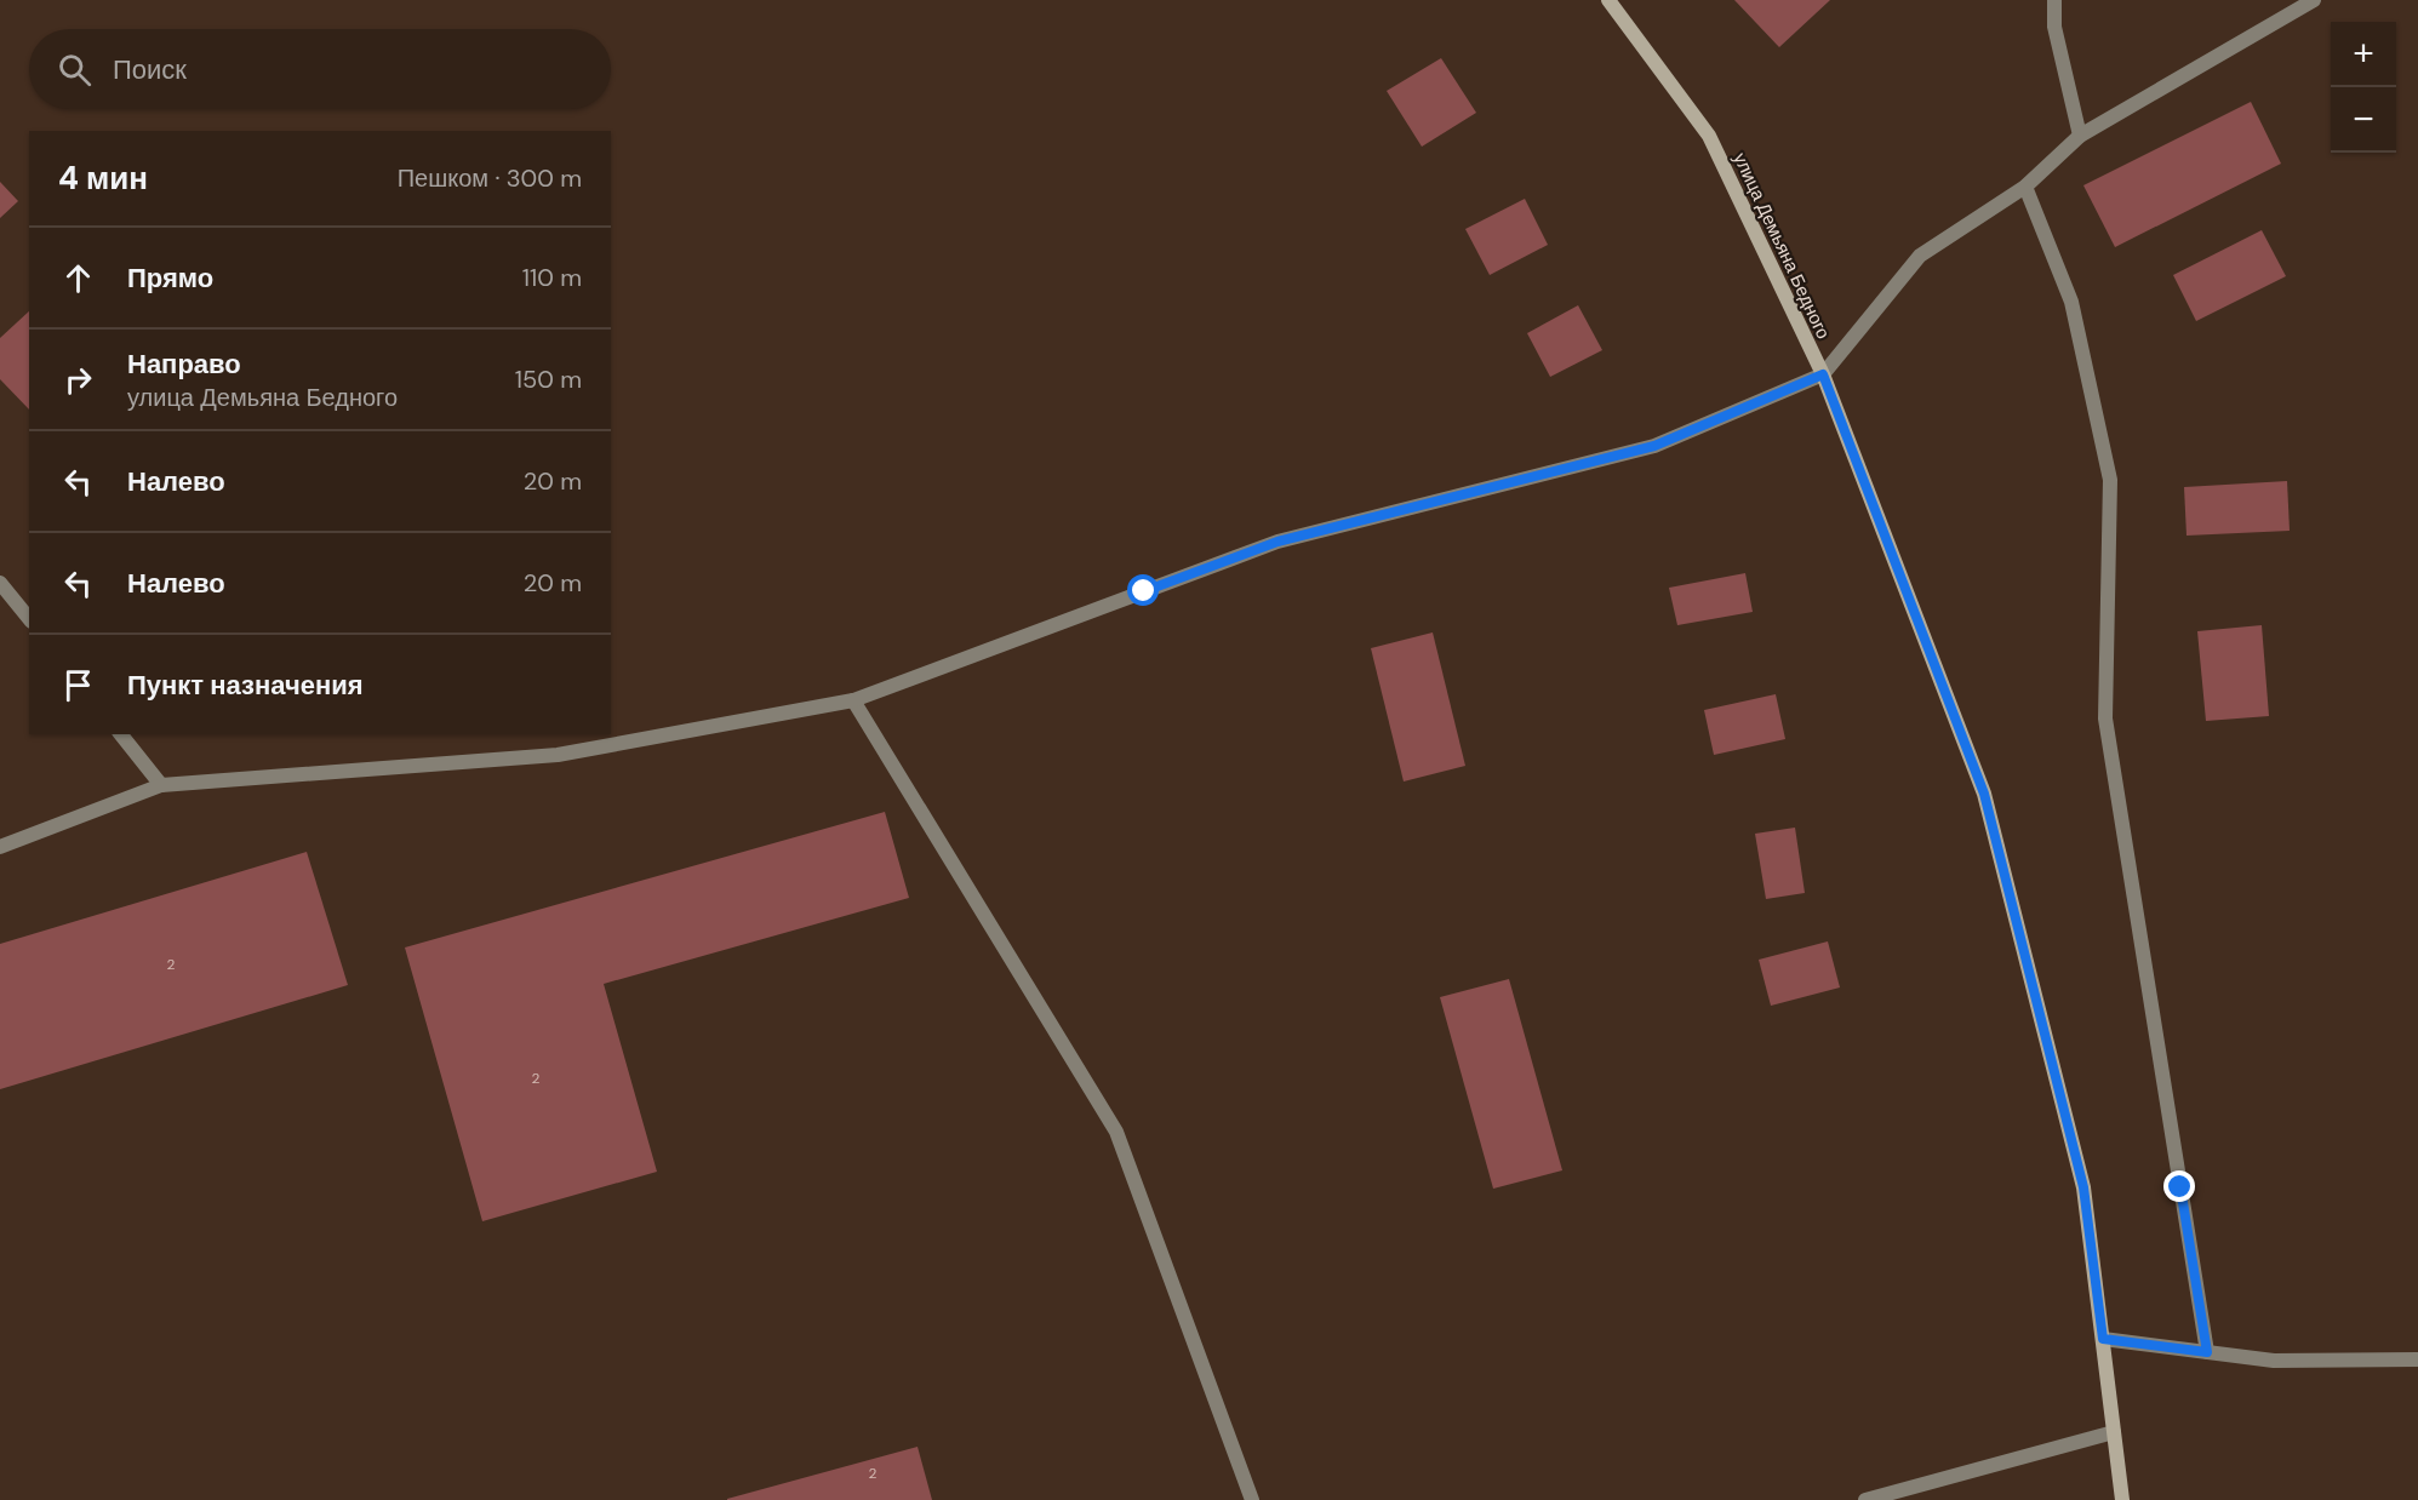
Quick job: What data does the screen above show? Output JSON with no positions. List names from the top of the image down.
{
  "streets": {
    "street": ["улица Демьяна Бедного"]
  },
  "house_numbers": ["2", "2", "2"],
  "page": {
    "map_buttons": ["+", "−"],
    "search": "Поиск",
    "heading": ["4 мин", "Пешком · 300 m"],
    "list": [
      ["Прямо", "110 m"],
      ["Направо", "улица Демьяна Бедного", "150 m"],
      ["Налево", "20 m"],
      ["Налево", "20 m"],
      "Пункт назначения"
    ]
  }
}
